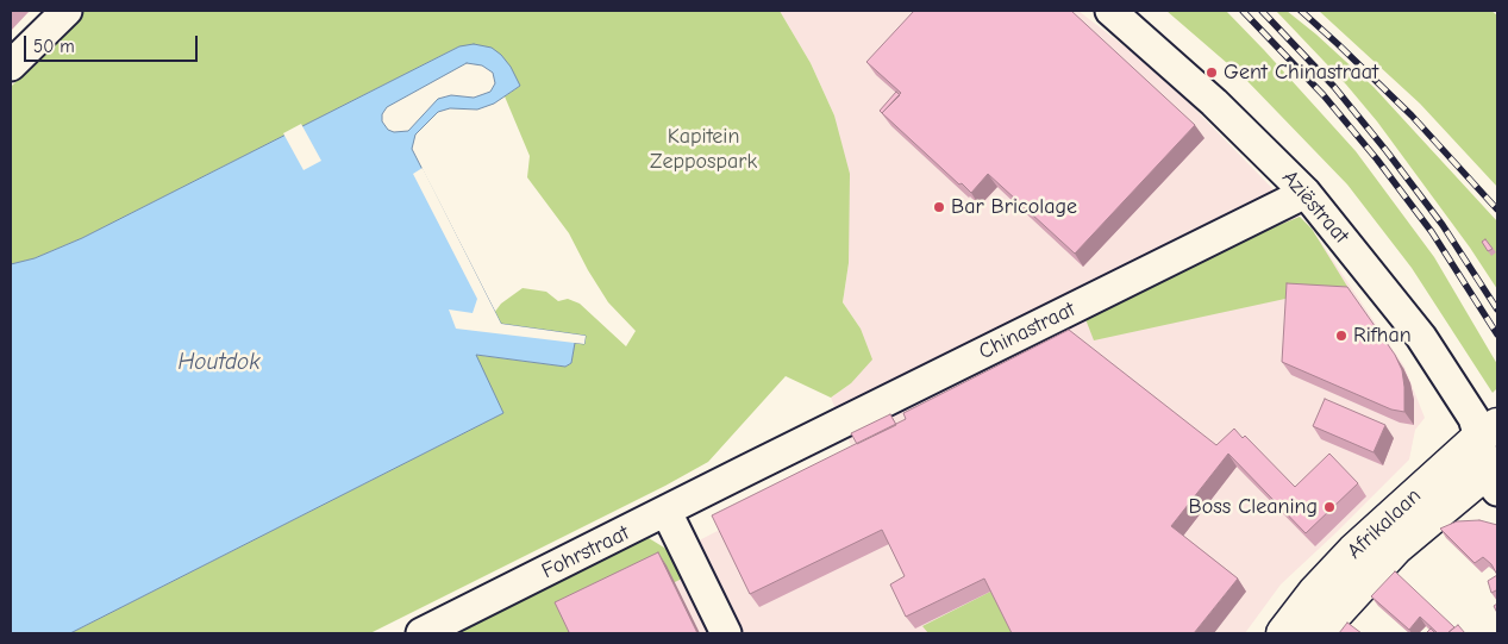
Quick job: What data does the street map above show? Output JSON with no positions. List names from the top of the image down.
{
  "streets": {
    "main road": ["Afrikalaan"],
    "street": ["Aziëstraat", "Chinastraat", "Fohrstraat"]
  },
  "crossings": [
    ["Aziëstraat", "Chinastraat"],
    ["Aziëstraat", "Afrikalaan"],
    ["Chinastraat", "Fohrstraat"]
  ],
  "water": ["Houtdok"],
  "parks": ["Kapitein Zeppospark"],
  "places": [
    "Gent Chinastraat",
    "Bar Bricolage",
    "Rifhan",
    "Boss Cleaning"
  ],
  "scale_bar": "50 m"
}
